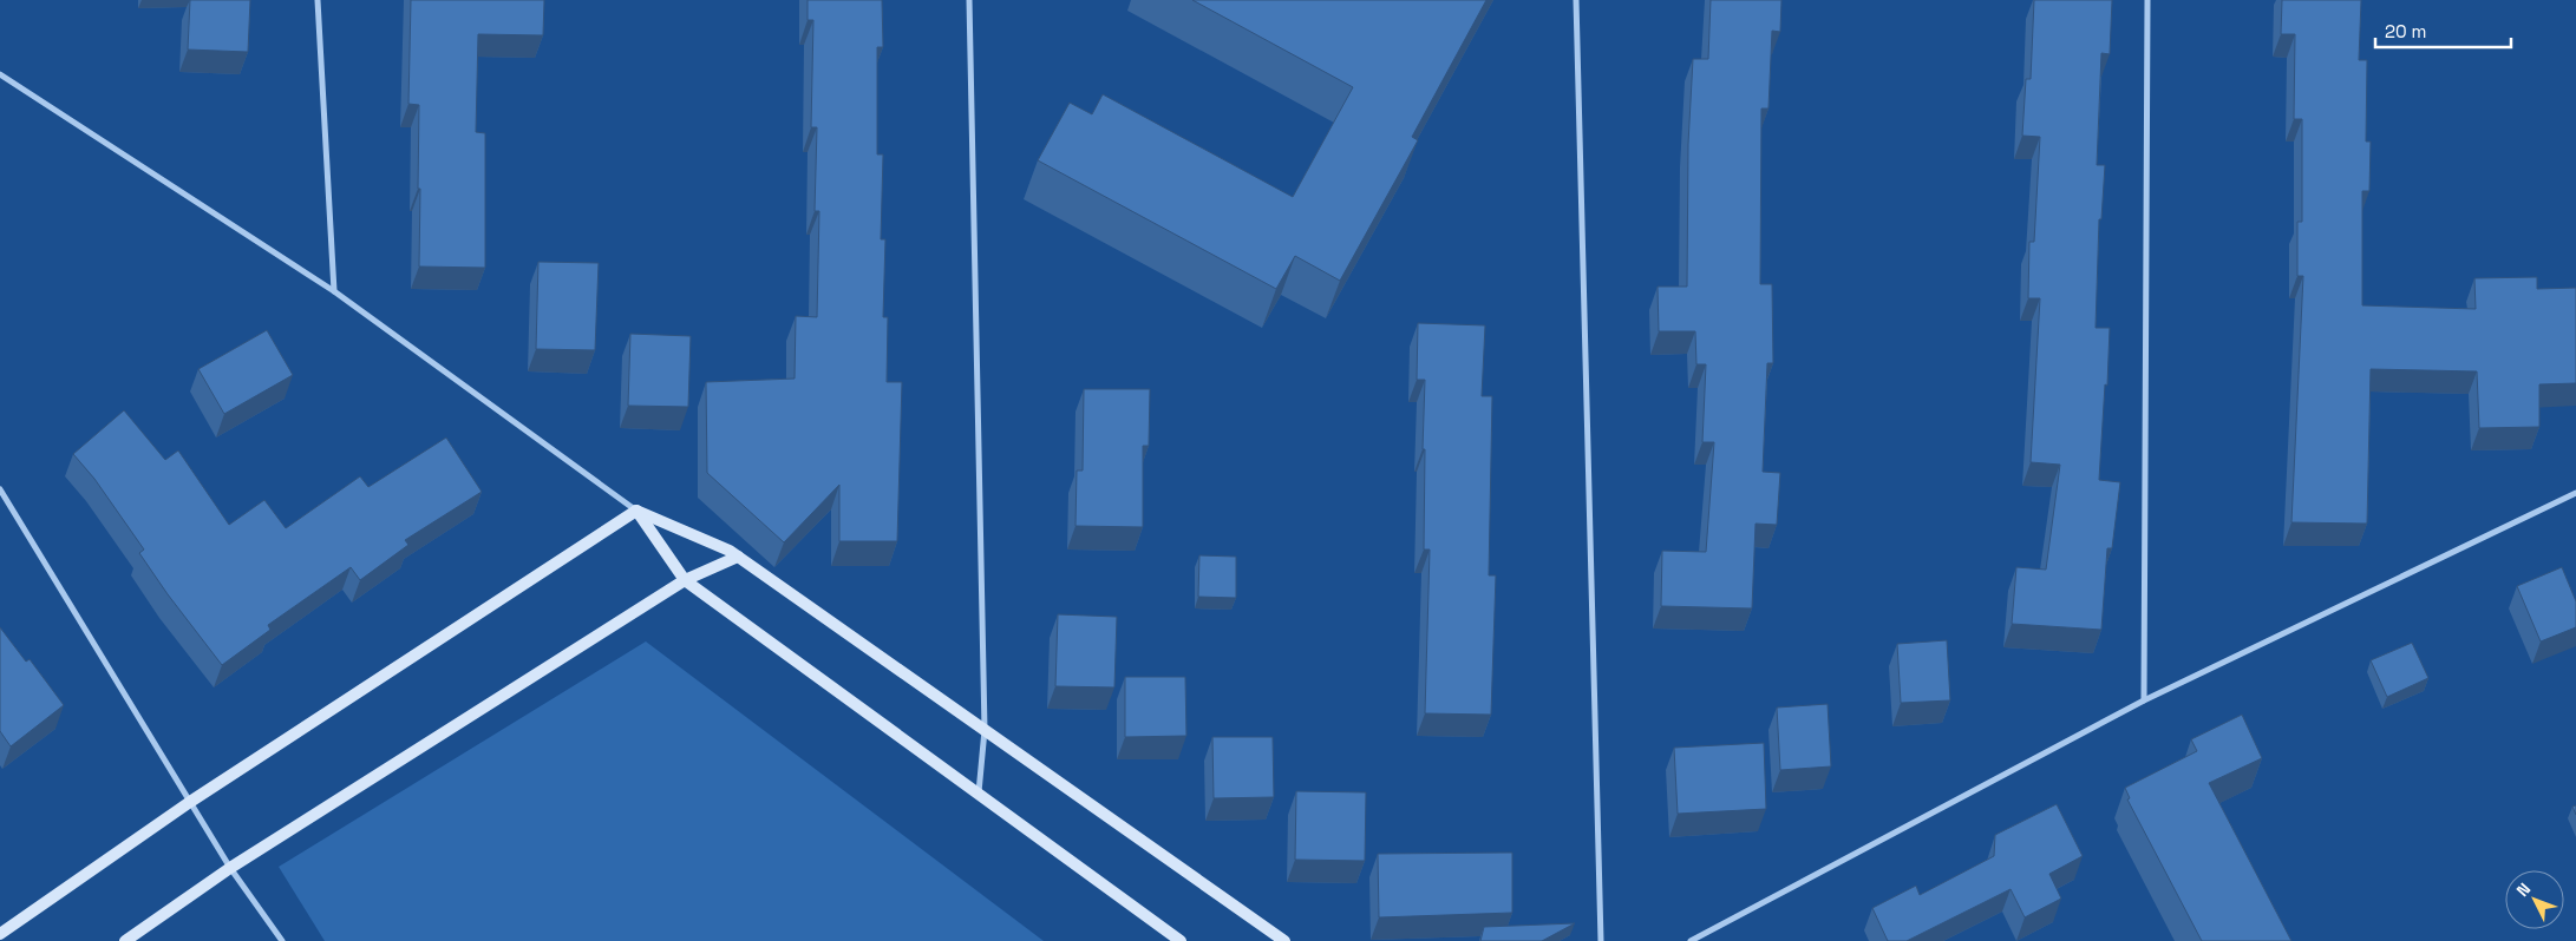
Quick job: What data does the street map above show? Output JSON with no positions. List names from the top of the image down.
{
  "scale_bar": "20 m",
  "north": "top left"
}
